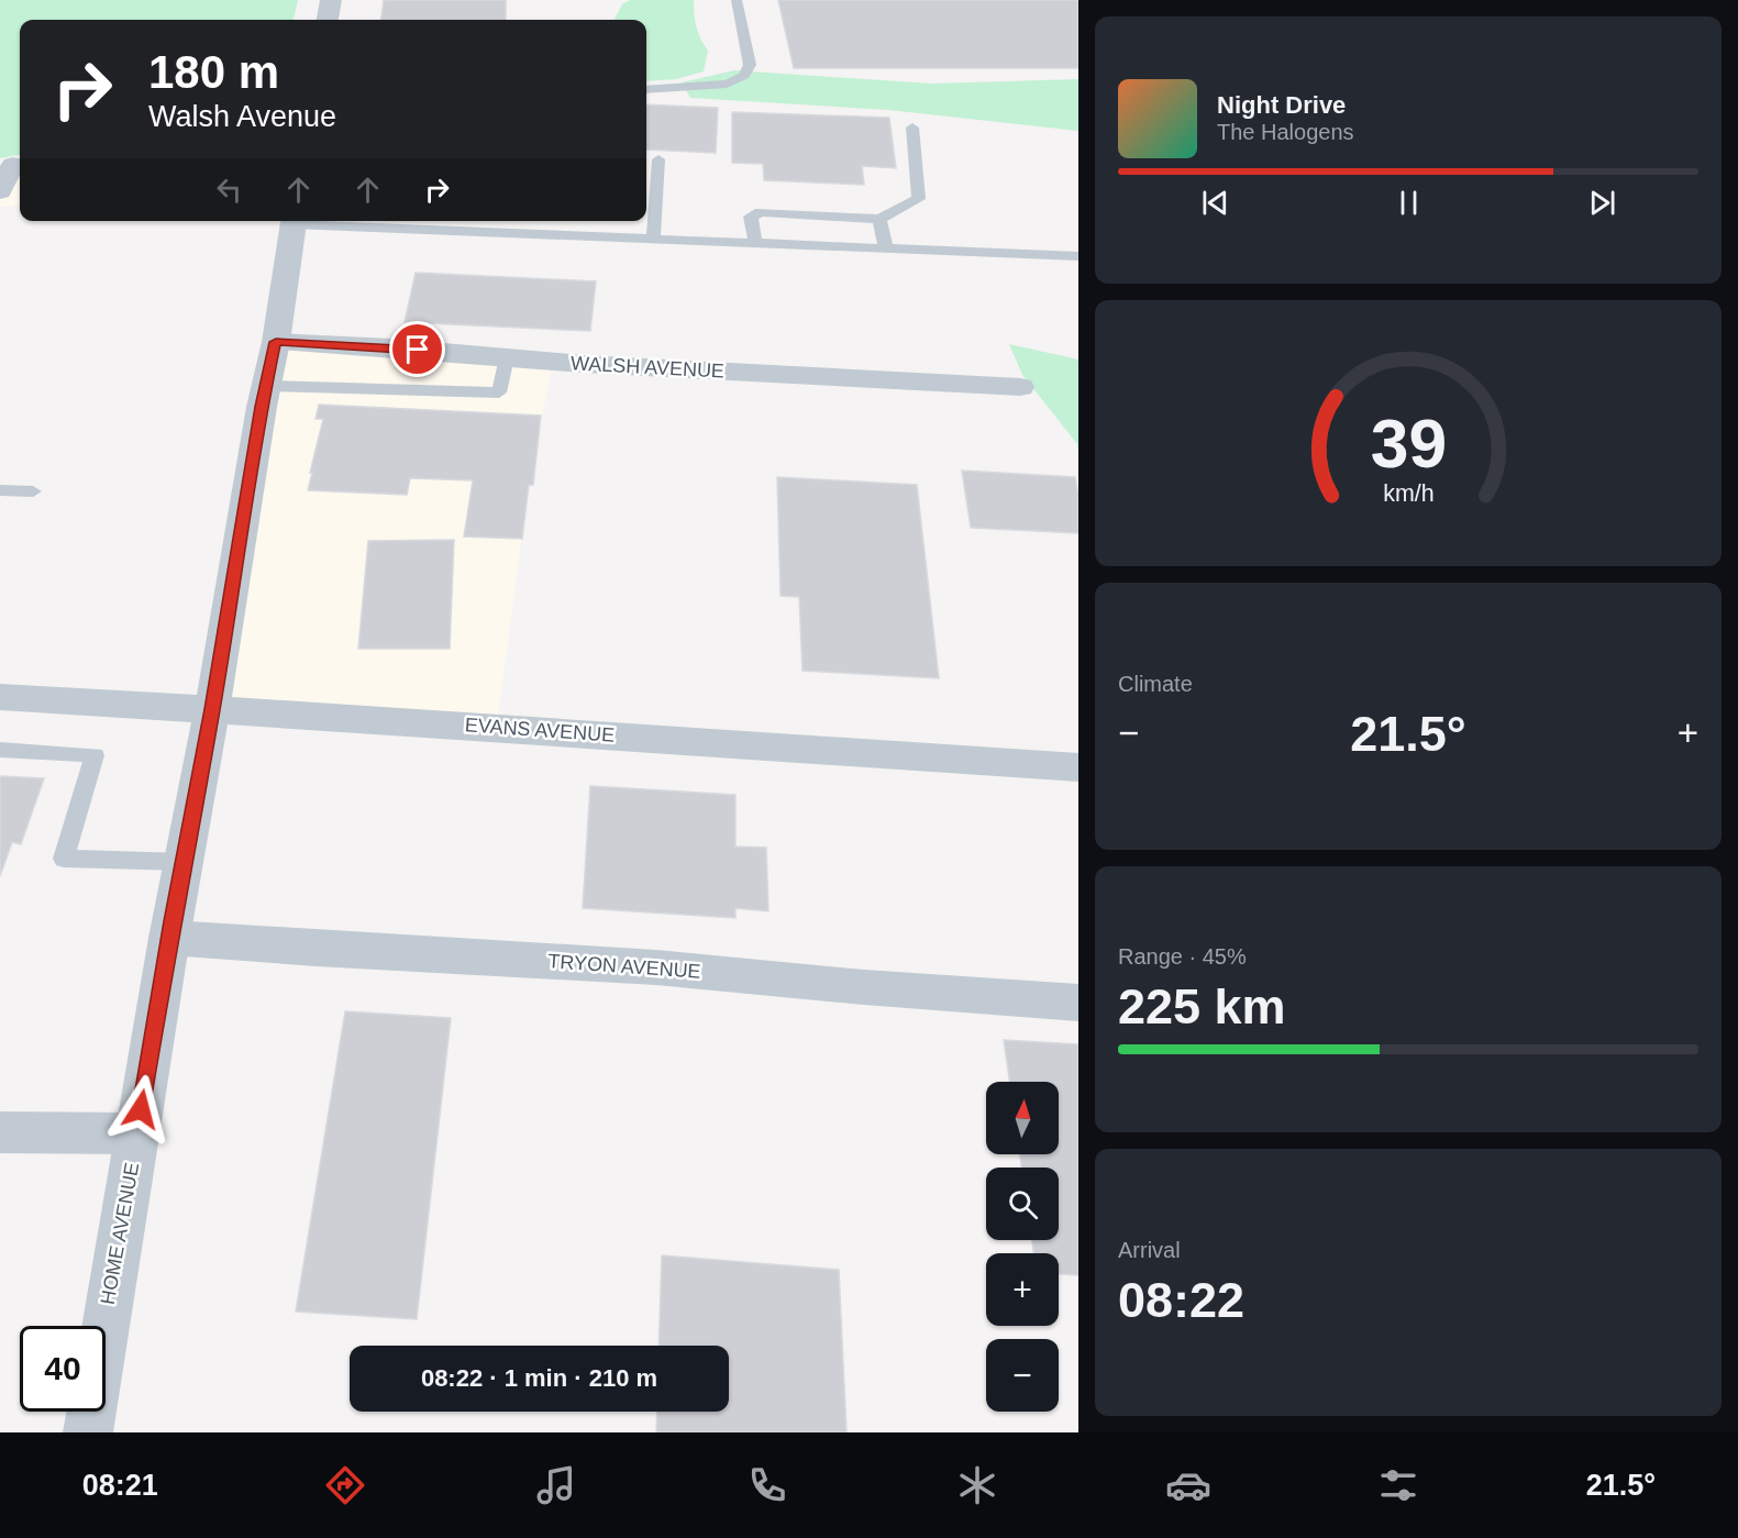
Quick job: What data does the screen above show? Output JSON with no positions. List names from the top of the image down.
{
  "streets": {
    "street": [
      "WALSH AVENUE",
      "EVANS AVENUE",
      "TRYON AVENUE",
      "HOME AVENUE"
    ]
  },
  "crossings": [
    ["WALSH AVENUE", "HOME AVENUE"],
    ["EVANS AVENUE", "HOME AVENUE"],
    ["TRYON AVENUE", "HOME AVENUE"]
  ],
  "north": "top",
  "page": {
    "turn": ["180 m", "Walsh Avenue"],
    "song": ["Night Drive", "The Halogens"],
    "tile": [
      "Climate",
      ["Range · 45%", "225 km"],
      ["Arrival", "08:22"]
    ],
    "heat": ["−", "21.5°", "+"],
    "map_buttons": ["+", "−"],
    "limit": "40",
    "trip": "08:22 · 1 min · 210 m",
    "tabs": ["08:21", "21.5°"],
    "gauge": ["39", "km/h"]
  }
}
